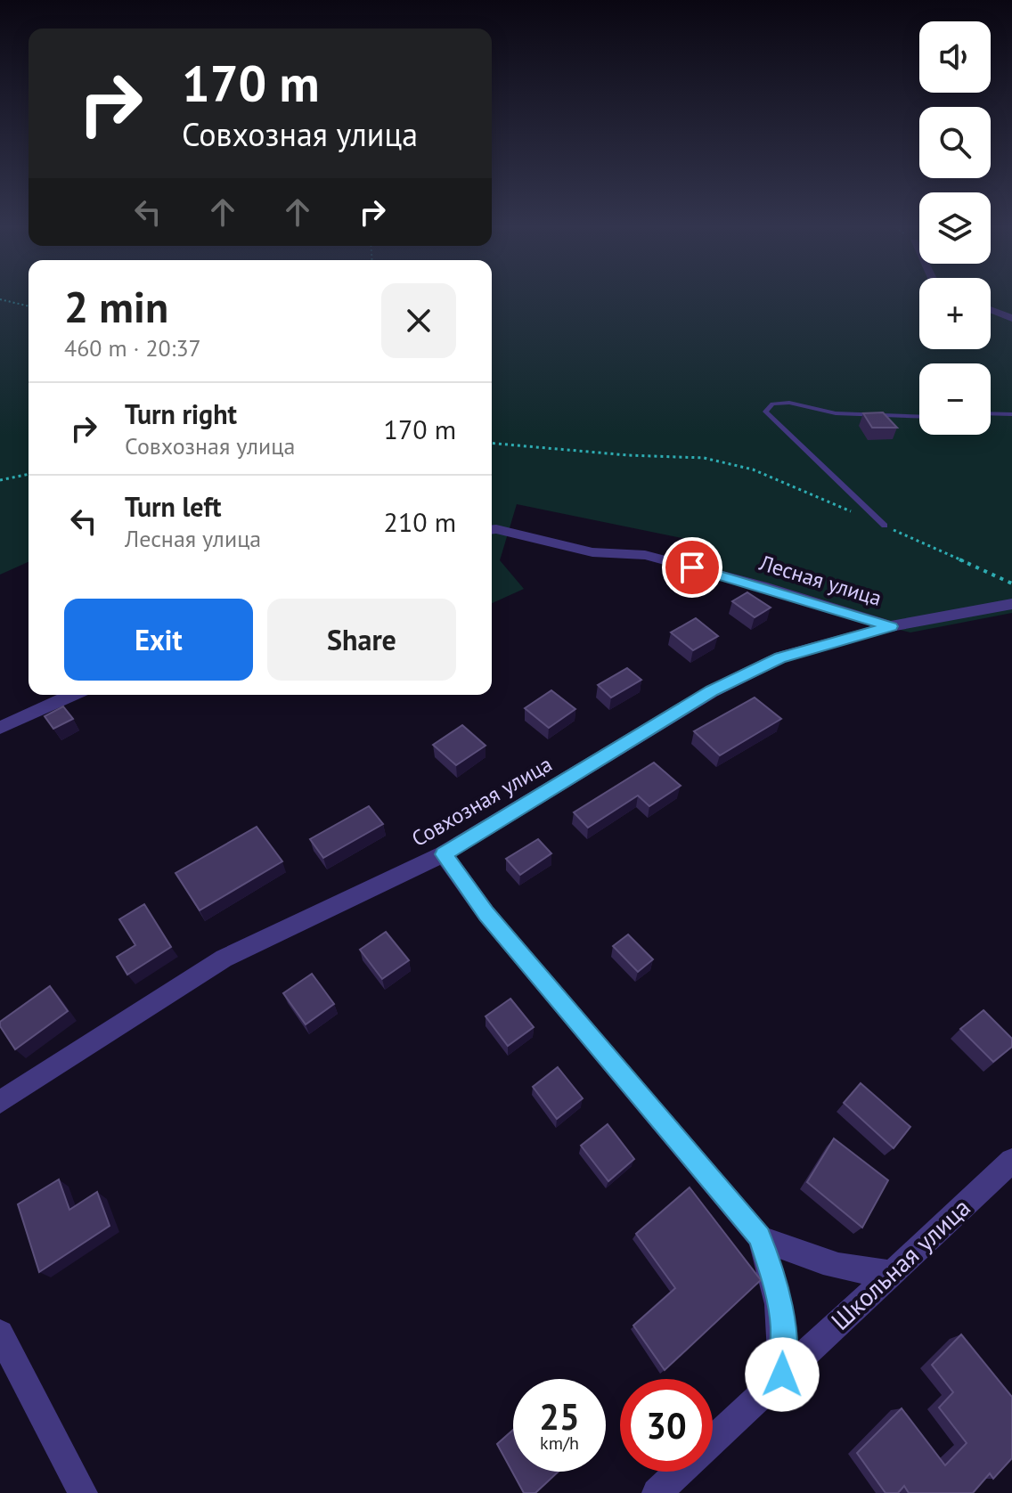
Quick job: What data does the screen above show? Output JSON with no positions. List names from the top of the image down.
{
  "streets": {
    "street": ["Лесная улица", "Совхозная улица", "Школьная улица"]
  },
  "crossings": [
    ["Лесная улица", "Совхозная улица"]
  ],
  "page": {
    "map_buttons": ["+", "−"],
    "turn": ["170 m", "Совхозная улица"],
    "heading": ["2 min", "460 m · 20:37"],
    "list": [
      {
        "name": "Turn right",
        "note": "Совхозная улица",
        "value": "170 m"
      },
      {
        "name": "Turn left",
        "note": "Лесная улица",
        "value": "210 m"
      }
    ],
    "buttons": ["Exit", "Share"],
    "speed": "25 km/h",
    "limit": "30"
  }
}
